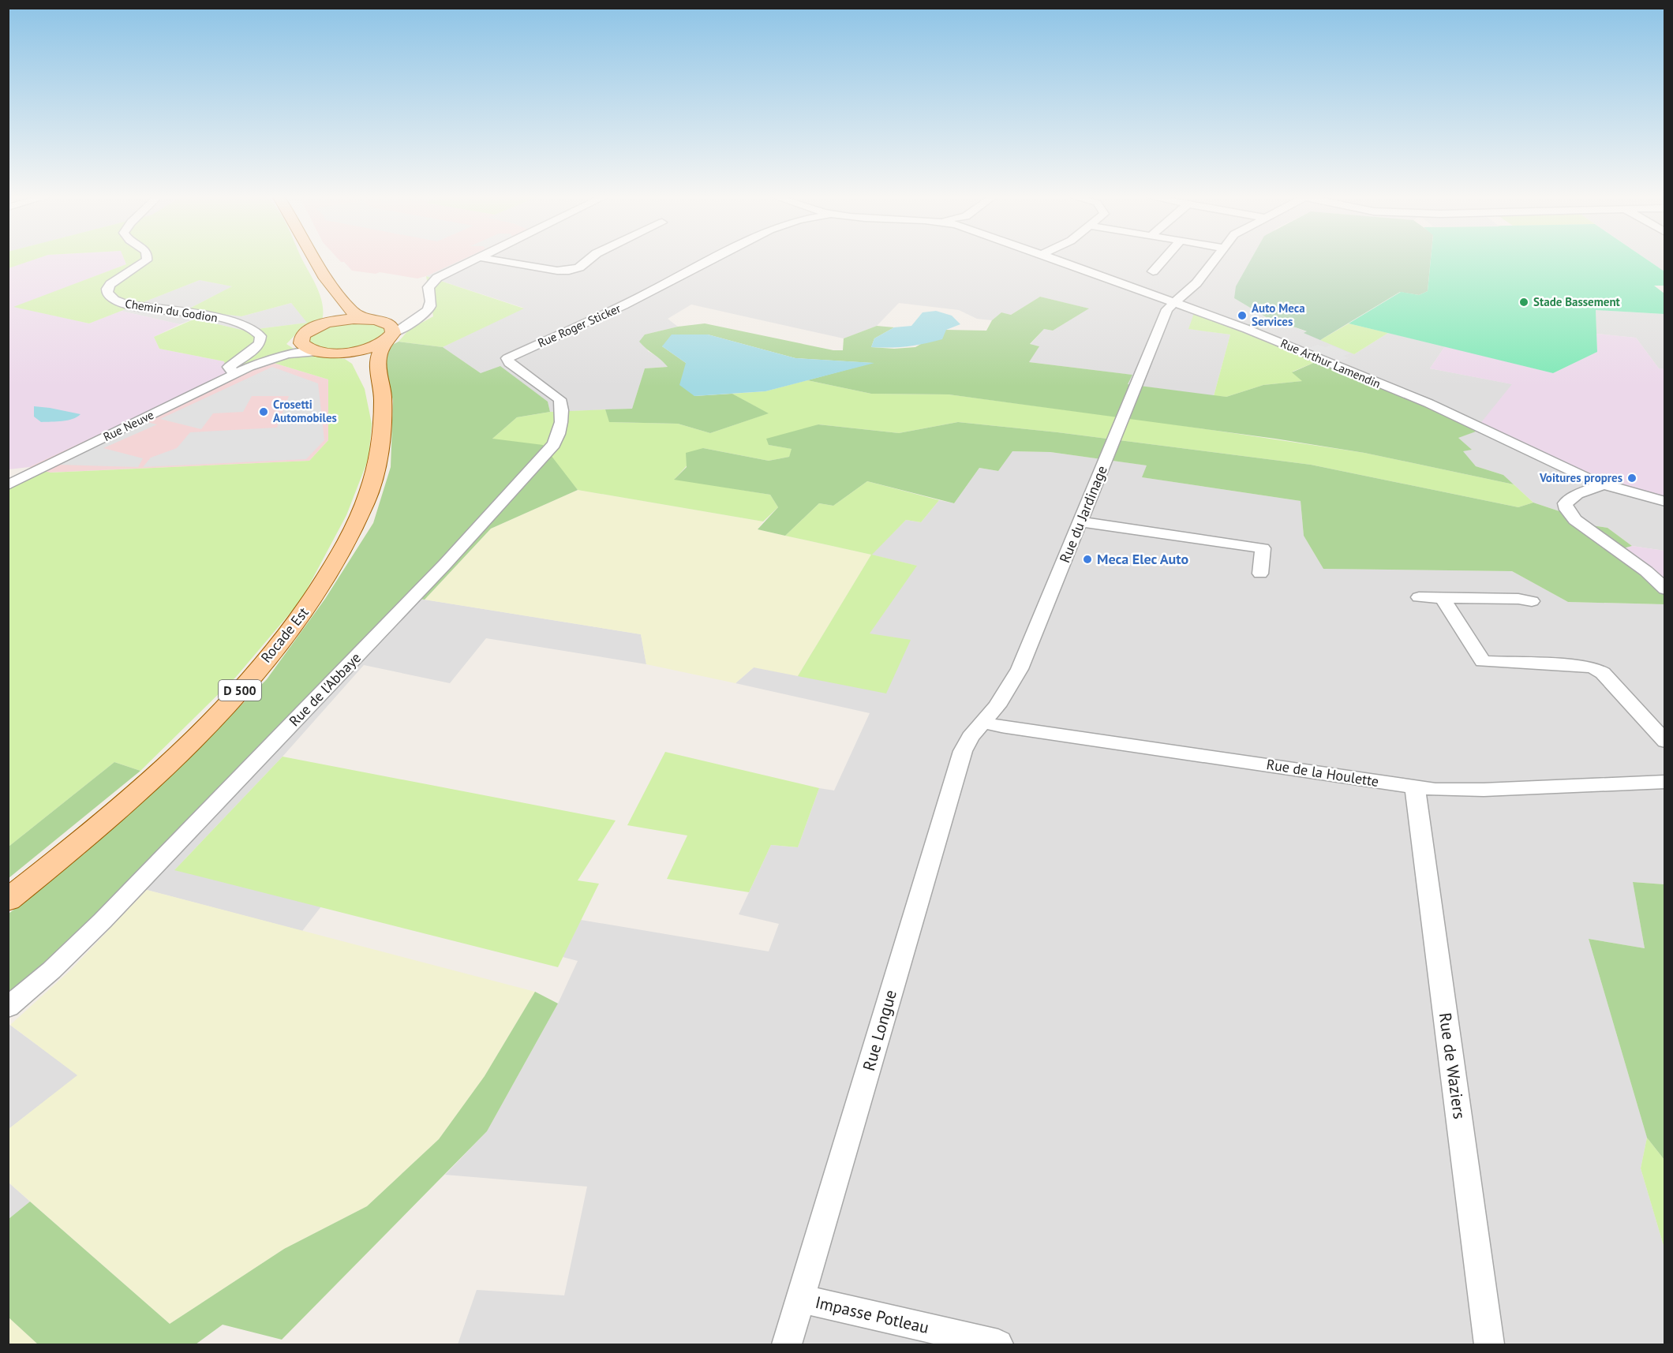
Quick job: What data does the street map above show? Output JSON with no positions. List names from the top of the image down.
{
  "streets": {
    "main road": ["Rocade Est", "D 500"],
    "street": [
      "Chemin du Godion",
      "Rue Roger Sticker",
      "Rue Arthur Lamendin",
      "Rue Neuve",
      "Rue du Jardinage",
      "Rue de l'Abbaye",
      "Rue de la Houlette",
      "Rue Longue",
      "Rue de Waziers",
      "Impasse Potleau"
    ]
  },
  "crossings": [
    ["Chemin du Godion", "Rue Neuve"],
    ["Rue Roger Sticker", "Rue de l'Abbaye"],
    ["Rue Arthur Lamendin", "Rue du Jardinage"],
    ["Rue du Jardinage", "Rue de la Houlette"],
    ["Rue du Jardinage", "Rue Longue"],
    ["Rocade Est", "D 500"],
    ["Rue de la Houlette", "Rue Longue"],
    ["Rue de la Houlette", "Rue de Waziers"],
    ["Rue Longue", "Impasse Potleau"]
  ],
  "places": [
    "Stade Bassement",
    "Auto Meca Services",
    "Crosetti Automobiles",
    "Voitures propres",
    "Meca Elec Auto"
  ]
}
